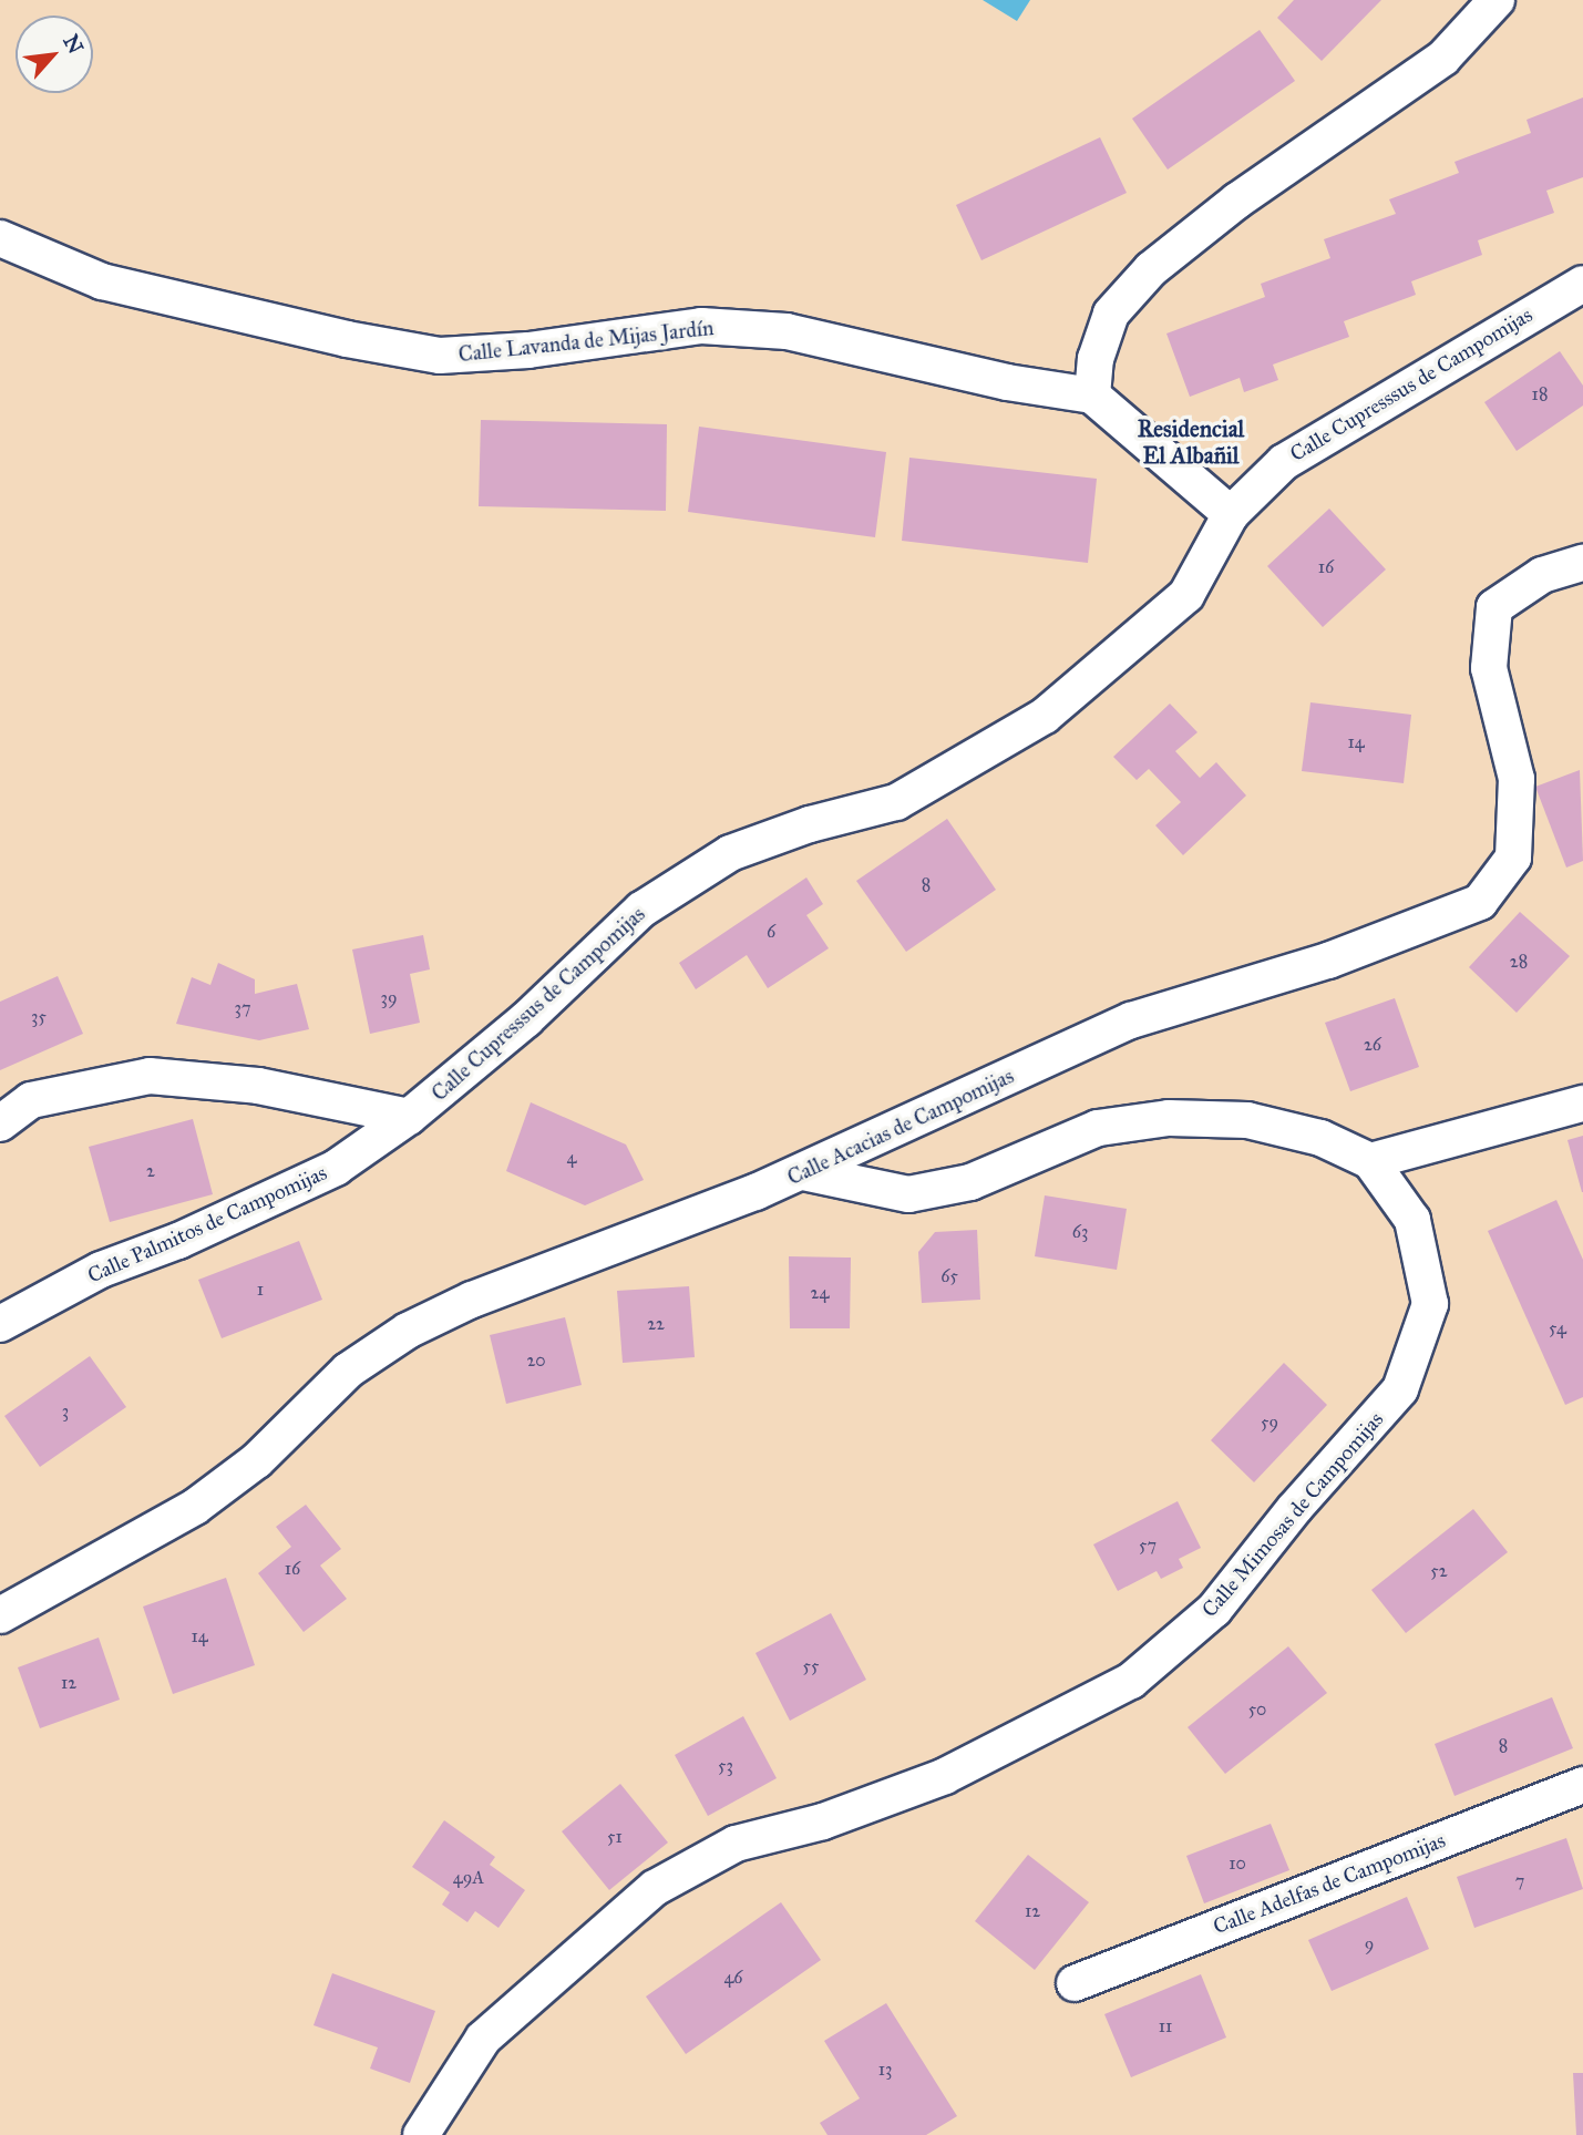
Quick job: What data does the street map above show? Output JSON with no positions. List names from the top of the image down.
{
  "streets": {
    "street": [
      "Calle Lavanda de Mijas Jardín",
      "Calle Cupresssus de Campomijas",
      "Calle Acacias de Campomijas",
      "Calle Palmitos de Campomijas",
      "Calle Mimosas de Campomijas",
      "Calle Adelfas de Campomijas"
    ]
  },
  "crossings": [
    ["Calle Cupresssus de Campomijas", "Calle Palmitos de Campomijas"],
    ["Calle Acacias de Campomijas", "Calle Mimosas de Campomijas"]
  ],
  "districts": ["Residencial El Albañil"],
  "house_numbers": [
    "18",
    "16",
    "14",
    "8",
    "6",
    "28",
    "39",
    "37",
    "35",
    "26",
    "4",
    "2",
    "63",
    "65",
    "1",
    "24",
    "22",
    "54",
    "20",
    "3",
    "59",
    "57",
    "16",
    "52",
    "14",
    "55",
    "12",
    "50",
    "8",
    "53",
    "51",
    "10",
    "49A",
    "7",
    "12",
    "9",
    "46",
    "11",
    "13"
  ],
  "north": "top right"
}
